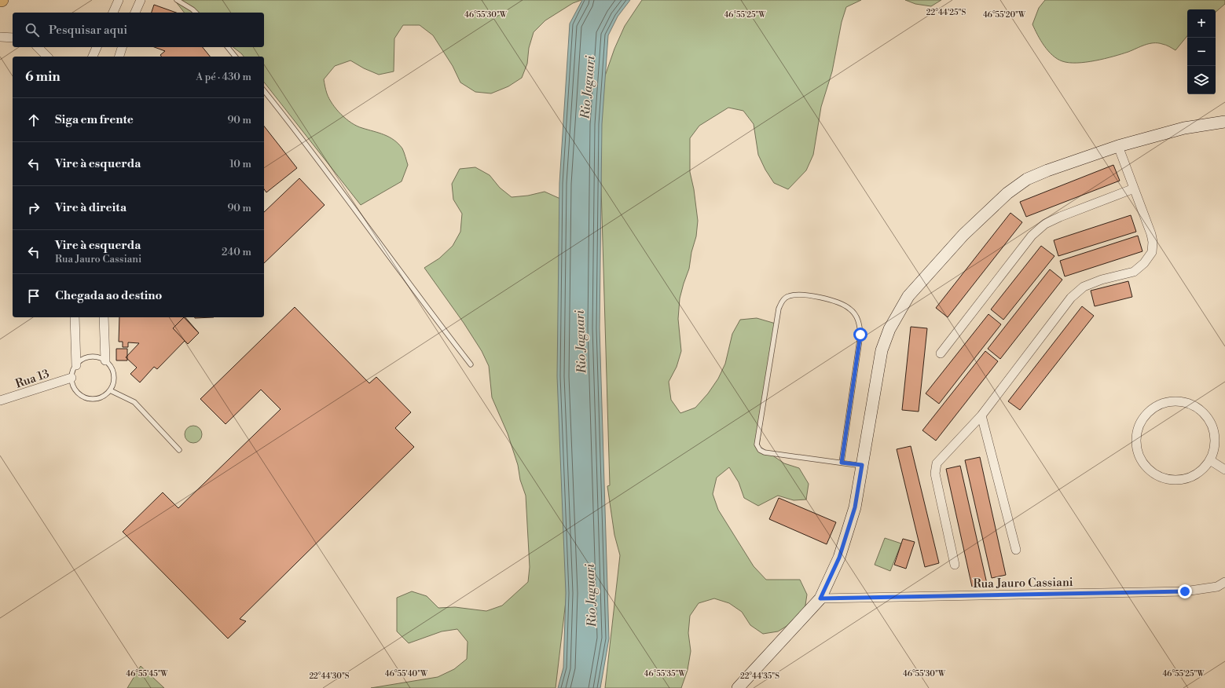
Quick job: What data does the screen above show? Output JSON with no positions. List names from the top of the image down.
{
  "streets": {
    "street": ["Rua 13", "Rua Jauro Cassiani"]
  },
  "water": ["Rio Jaguari"],
  "page": {
    "map_buttons": ["+", "−"],
    "search": "Pesquisar aqui",
    "heading": ["6 min", "A pé · 430 m"],
    "list": [
      ["Siga em frente", "90 m"],
      ["Vire à esquerda", "10 m"],
      ["Vire à direita", "90 m"],
      ["Vire à esquerda", "Rua Jauro Cassiani", "240 m"],
      "Chegada ao destino"
    ]
  },
  "coordinates": [
    "22°44'25\"S",
    "46°55'30\"W",
    "46°55'25\"W",
    "46°55'20\"W",
    "46°55'45\"W",
    "46°55'40\"W",
    "46°55'35\"W",
    "22°44'30\"S",
    "22°44'35\"S"
  ]
}
